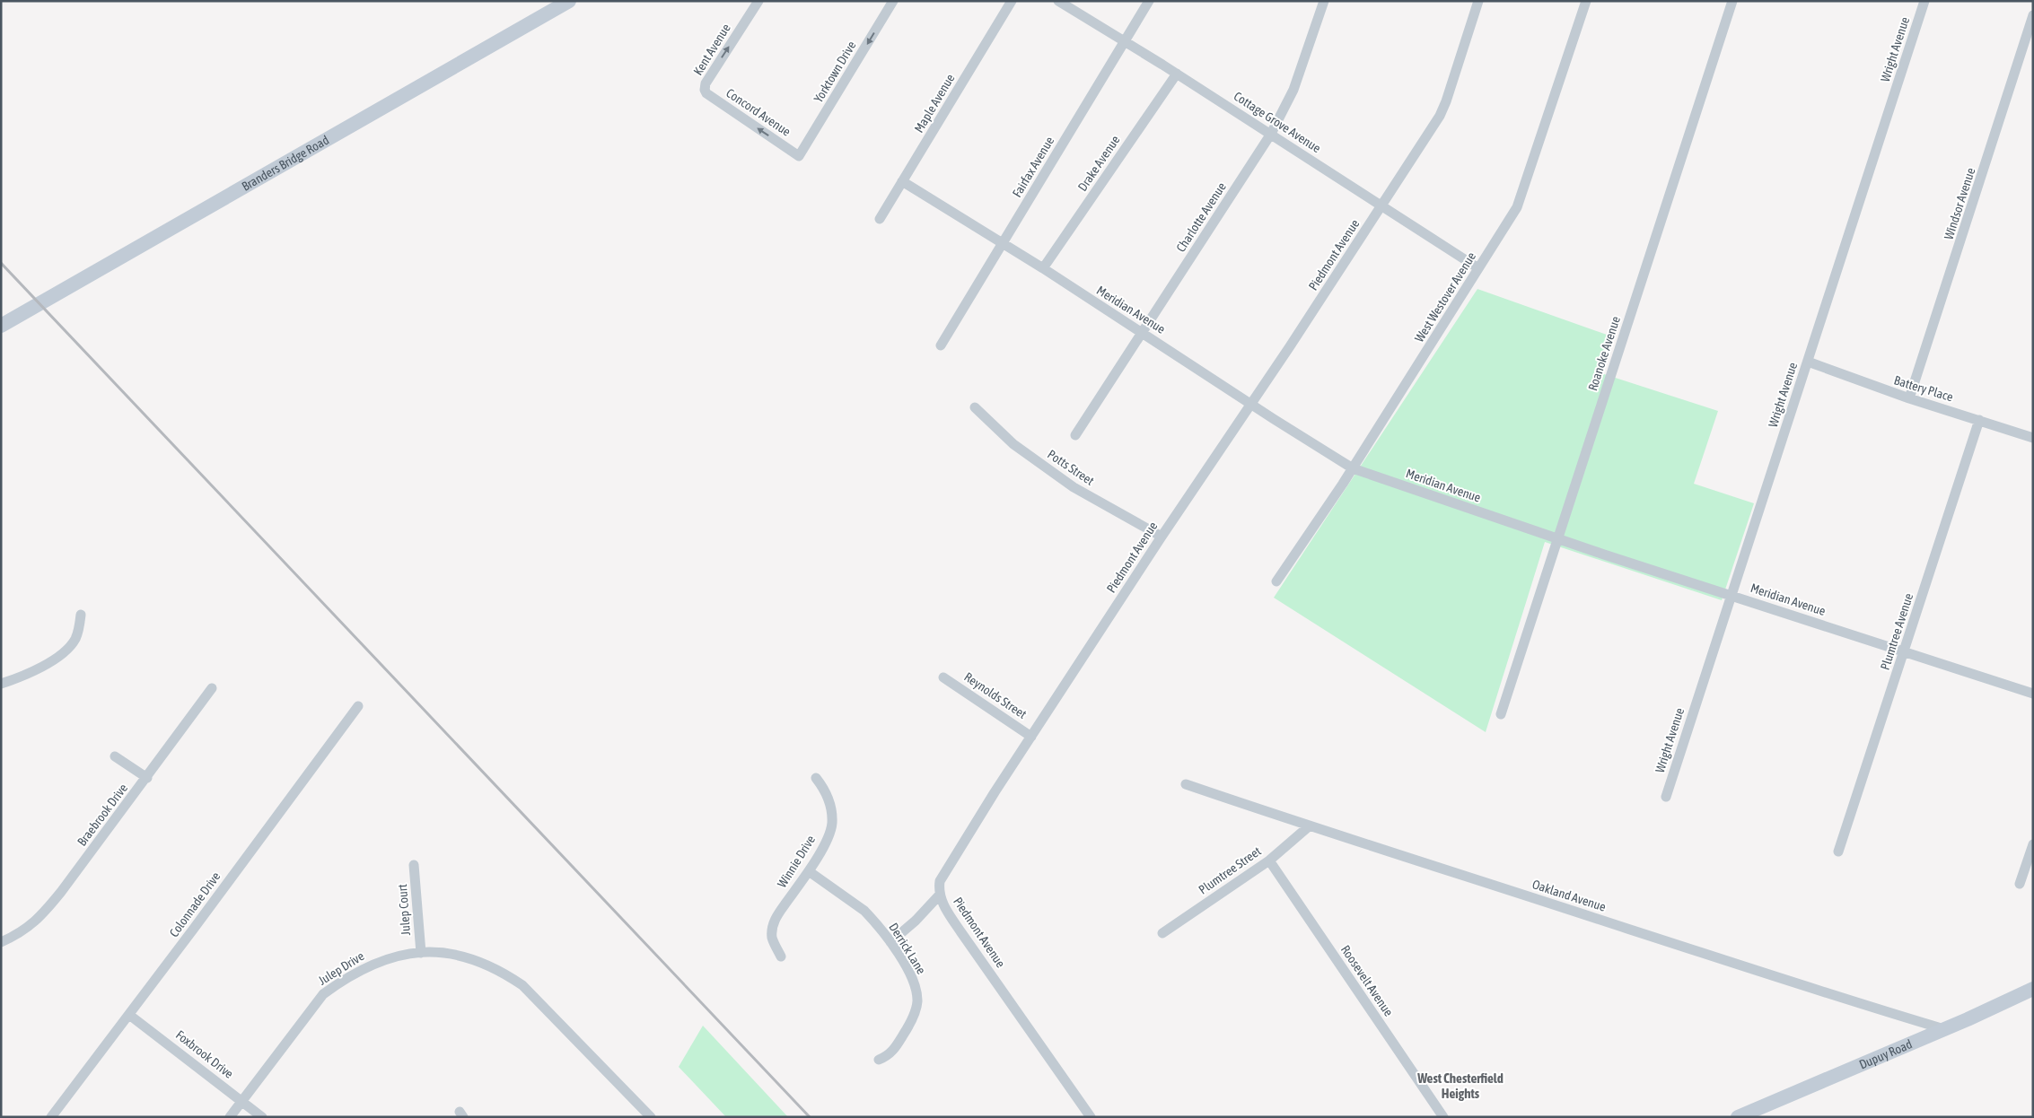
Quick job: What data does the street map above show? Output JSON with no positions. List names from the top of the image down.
{
  "streets": {
    "street": [
      "Kent Avenue",
      "Wright Avenue",
      "Yorktown Drive",
      "Maple Avenue",
      "Concord Avenue",
      "Cottage Grove Avenue",
      "Branders Bridge Road",
      "Drake Avenue",
      "Fairfax Avenue",
      "Windsor Avenue",
      "Charlotte Avenue",
      "Piedmont Avenue",
      "West Westover Avenue",
      "Meridian Avenue",
      "Roanoke Avenue",
      "Battery Place",
      "Potts Street",
      "Plumtree Avenue",
      "Reynolds Street",
      "Braebrook Drive",
      "Winnie Drive",
      "Plumtree Street",
      "Oakland Avenue",
      "Colonnade Drive",
      "Julep Court",
      "Derrick Lane",
      "Julep Drive",
      "Roosevelt Avenue",
      "Foxbrook Drive",
      "Dupuy Road"
    ]
  },
  "crossings": [
    ["Kent Avenue", "Concord Avenue"],
    ["Wright Avenue", "Meridian Avenue"],
    ["Wright Avenue", "Battery Place"],
    ["Yorktown Drive", "Concord Avenue"],
    ["Maple Avenue", "Meridian Avenue"],
    ["Cottage Grove Avenue", "Drake Avenue"],
    ["Cottage Grove Avenue", "Fairfax Avenue"],
    ["Cottage Grove Avenue", "Charlotte Avenue"],
    ["Cottage Grove Avenue", "Piedmont Avenue"],
    ["Cottage Grove Avenue", "West Westover Avenue"],
    ["Drake Avenue", "Meridian Avenue"],
    ["Fairfax Avenue", "Meridian Avenue"],
    ["Windsor Avenue", "Battery Place"],
    ["Charlotte Avenue", "Meridian Avenue"],
    ["Piedmont Avenue", "Meridian Avenue"],
    ["Piedmont Avenue", "Potts Street"],
    ["Piedmont Avenue", "Reynolds Street"],
    ["West Westover Avenue", "Meridian Avenue"],
    ["Meridian Avenue", "Roanoke Avenue"],
    ["Meridian Avenue", "Plumtree Avenue"],
    ["Battery Place", "Plumtree Avenue"],
    ["Winnie Drive", "Derrick Lane"],
    ["Plumtree Street", "Oakland Avenue"],
    ["Plumtree Street", "Roosevelt Avenue"],
    ["Oakland Avenue", "Dupuy Road"],
    ["Colonnade Drive", "Foxbrook Drive"],
    ["Julep Court", "Julep Drive"],
    ["Julep Drive", "Foxbrook Drive"]
  ],
  "one_way": ["Kent Avenue", "Yorktown Drive", "Concord Avenue"],
  "districts": ["West Chesterfield Heights"]
}
